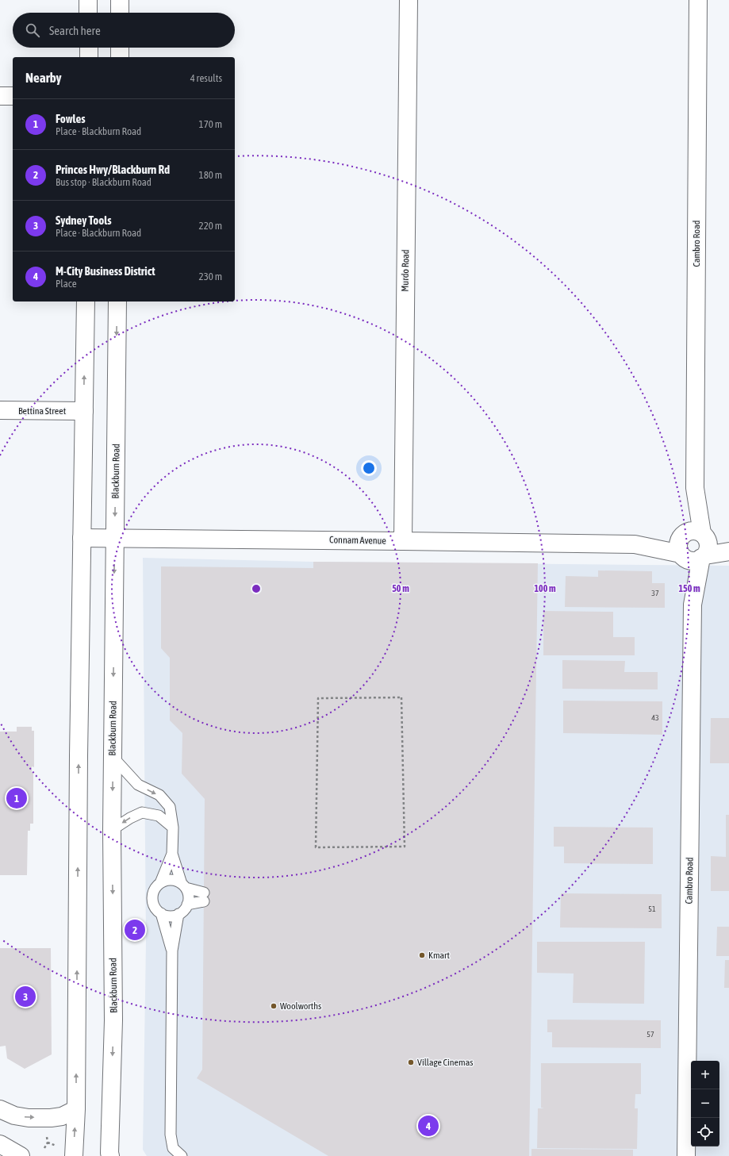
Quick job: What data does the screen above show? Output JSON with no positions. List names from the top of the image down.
{
  "streets": {
    "main road": [
      "Cambro Road",
      "Murdo Road",
      "Bettina Street",
      "Blackburn Road",
      "Connam Avenue"
    ]
  },
  "crossings": [
    ["Cambro Road", "Connam Avenue"],
    ["Murdo Road", "Connam Avenue"],
    ["Blackburn Road", "Connam Avenue"]
  ],
  "places": ["Kmart", "Woolworths", "Village Cinemas"],
  "house_numbers": [
    "37",
    "43",
    "51",
    "57"
  ],
  "page": {
    "search": "Search here",
    "heading": ["Nearby", "4 results"],
    "list": [
      {
        "mark": "1",
        "name": "Fowles",
        "note": "Place · Blackburn Road",
        "value": "170 m"
      },
      {
        "mark": "2",
        "name": "Princes Hwy/Blackburn Rd",
        "note": "Bus stop · Blackburn Road",
        "value": "180 m"
      },
      {
        "mark": "3",
        "name": "Sydney Tools",
        "note": "Place · Blackburn Road",
        "value": "220 m"
      },
      {
        "mark": "4",
        "name": "M-City Business District",
        "note": "Place",
        "value": "230 m"
      }
    ],
    "pins": [
      "1",
      "2",
      "3",
      "4"
    ],
    "map_buttons": ["+", "−"]
  },
  "rings": ["50 m", "100 m", "150 m"]
}
